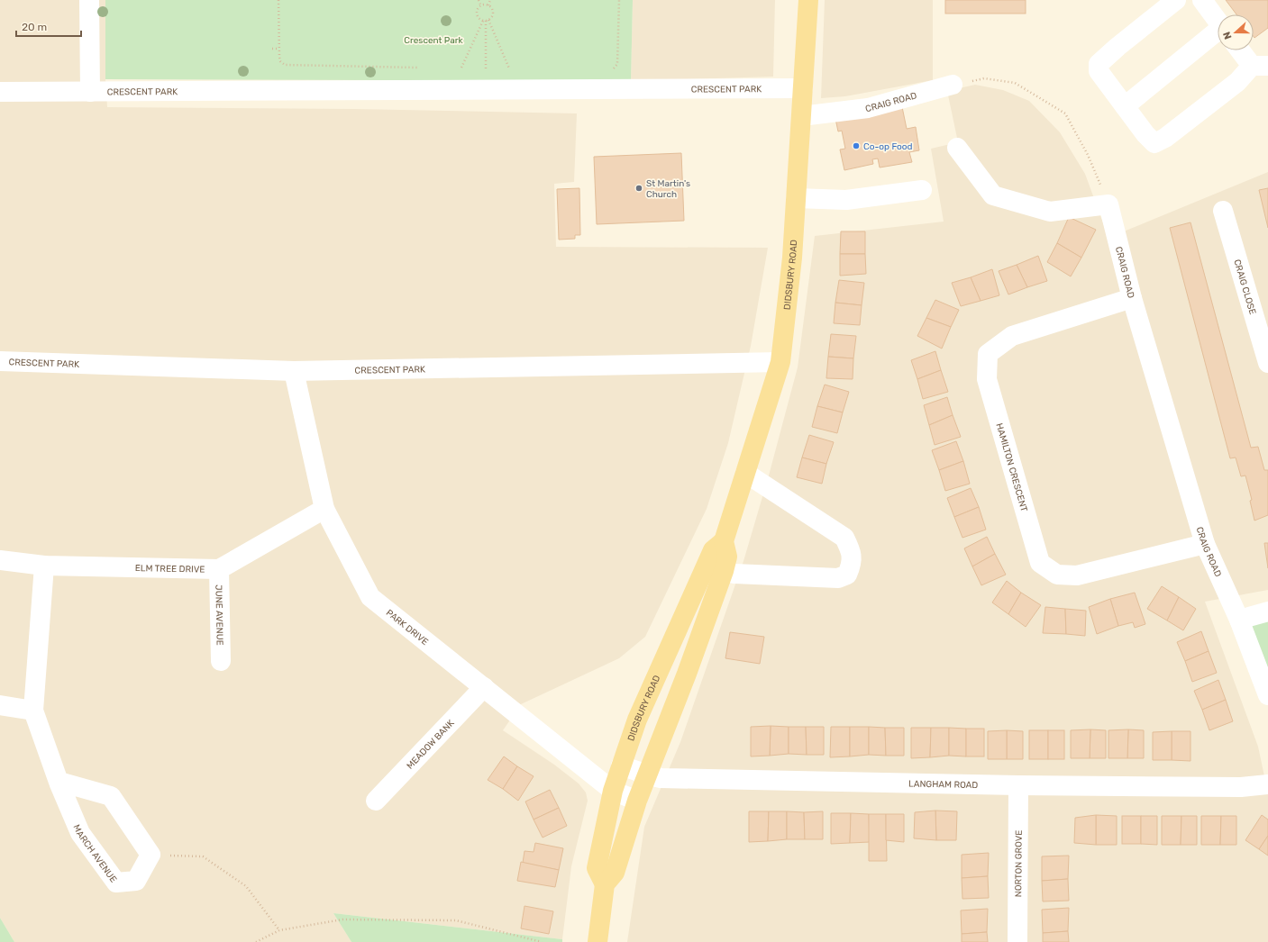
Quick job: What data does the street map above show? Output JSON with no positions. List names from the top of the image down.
{
  "streets": {
    "main road": ["DIDSBURY ROAD"],
    "street": [
      "CRESCENT PARK",
      "CRAIG ROAD",
      "CRAIG CLOSE",
      "HAMILTON CRESCENT",
      "ELM TREE DRIVE",
      "JUNE AVENUE",
      "PARK DRIVE",
      "MEADOW BANK",
      "LANGHAM ROAD",
      "MARCH AVENUE",
      "NORTON GROVE"
    ]
  },
  "crossings": [
    ["CRESCENT PARK", "DIDSBURY ROAD"],
    ["CRESCENT PARK", "PARK DRIVE"],
    ["CRAIG ROAD", "DIDSBURY ROAD"],
    ["CRAIG ROAD", "HAMILTON CRESCENT"],
    ["DIDSBURY ROAD", "PARK DRIVE"],
    ["DIDSBURY ROAD", "LANGHAM ROAD"],
    ["ELM TREE DRIVE", "JUNE AVENUE"],
    ["ELM TREE DRIVE", "MARCH AVENUE"],
    ["PARK DRIVE", "MEADOW BANK"],
    ["LANGHAM ROAD", "NORTON GROVE"]
  ],
  "parks": ["Crescent Park"],
  "places": ["Co-op Food", "St Martin's Church"],
  "scale_bar": "20 m",
  "north": "left"
}
